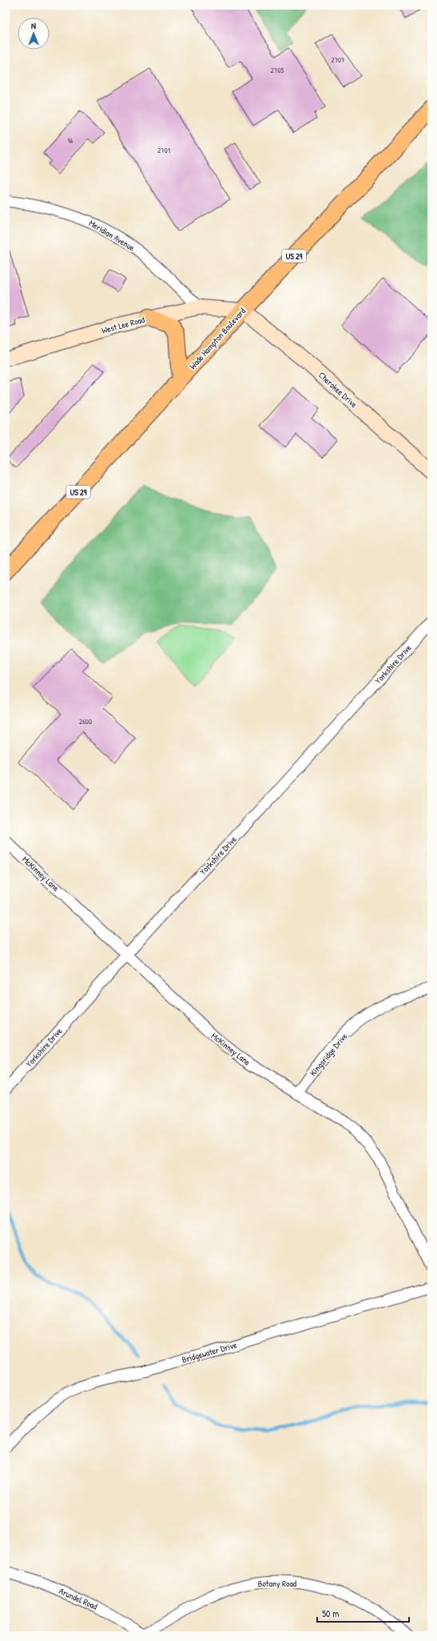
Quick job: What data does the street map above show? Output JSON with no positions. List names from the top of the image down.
{
  "streets": {
    "main road": ["US 29", "Wade Hampton Boulevard"],
    "street": [
      "Meridian Avenue",
      "West Lee Road",
      "Cherokee Drive",
      "Yorkshire Drive",
      "McKinney Lane",
      "Kingsridge Drive",
      "Bridgewater Drive",
      "Botany Road",
      "Arundel Road"
    ]
  },
  "crossings": [
    ["Meridian Avenue", "West Lee Road"],
    ["West Lee Road", "Wade Hampton Boulevard"],
    ["West Lee Road", "Cherokee Drive"],
    ["Wade Hampton Boulevard", "Cherokee Drive"],
    ["Yorkshire Drive", "McKinney Lane"],
    ["McKinney Lane", "Kingsridge Drive"],
    ["Botany Road", "Arundel Road"]
  ],
  "house_numbers": [
    "2707",
    "2705",
    "96",
    "2701",
    "2600"
  ],
  "scale_bar": "50 m",
  "north": "top"
}
